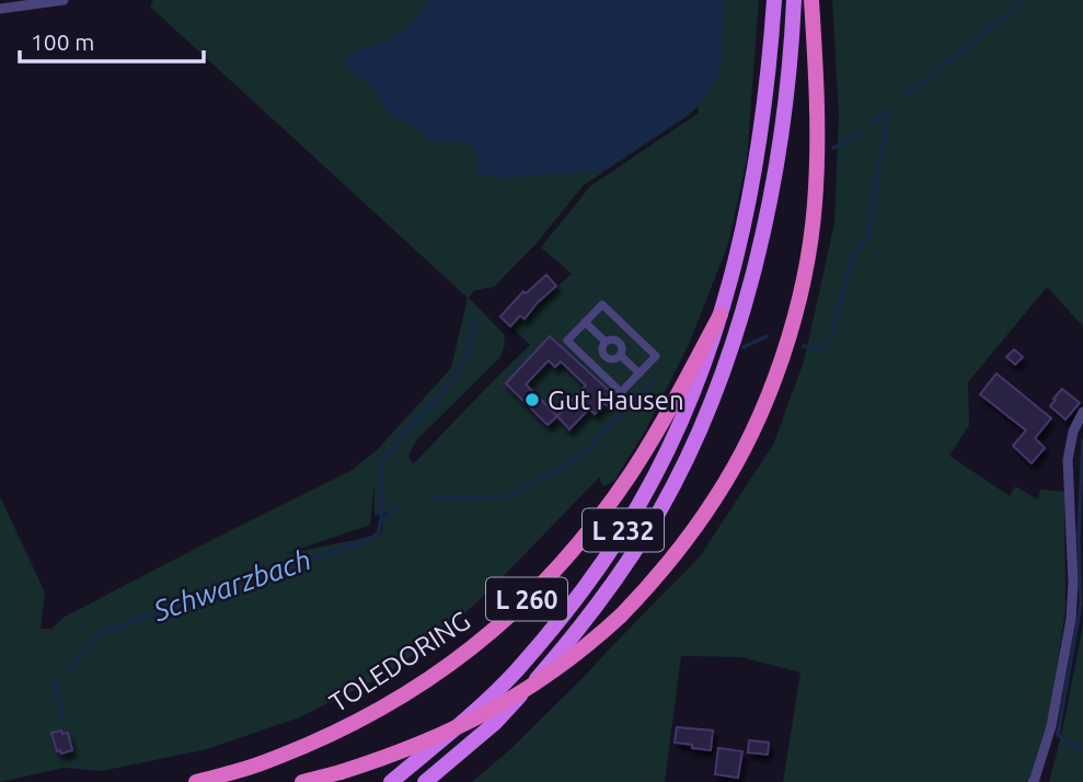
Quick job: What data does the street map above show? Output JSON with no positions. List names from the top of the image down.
{
  "streets": {
    "highway": ["L 260", "TOLEDORING"],
    "main road": ["L 232"]
  },
  "crossings": [
    ["L 232", "TOLEDORING"]
  ],
  "water": ["Schwarzbach"],
  "places": ["Gut Hausen"],
  "scale_bar": "100 m"
}
